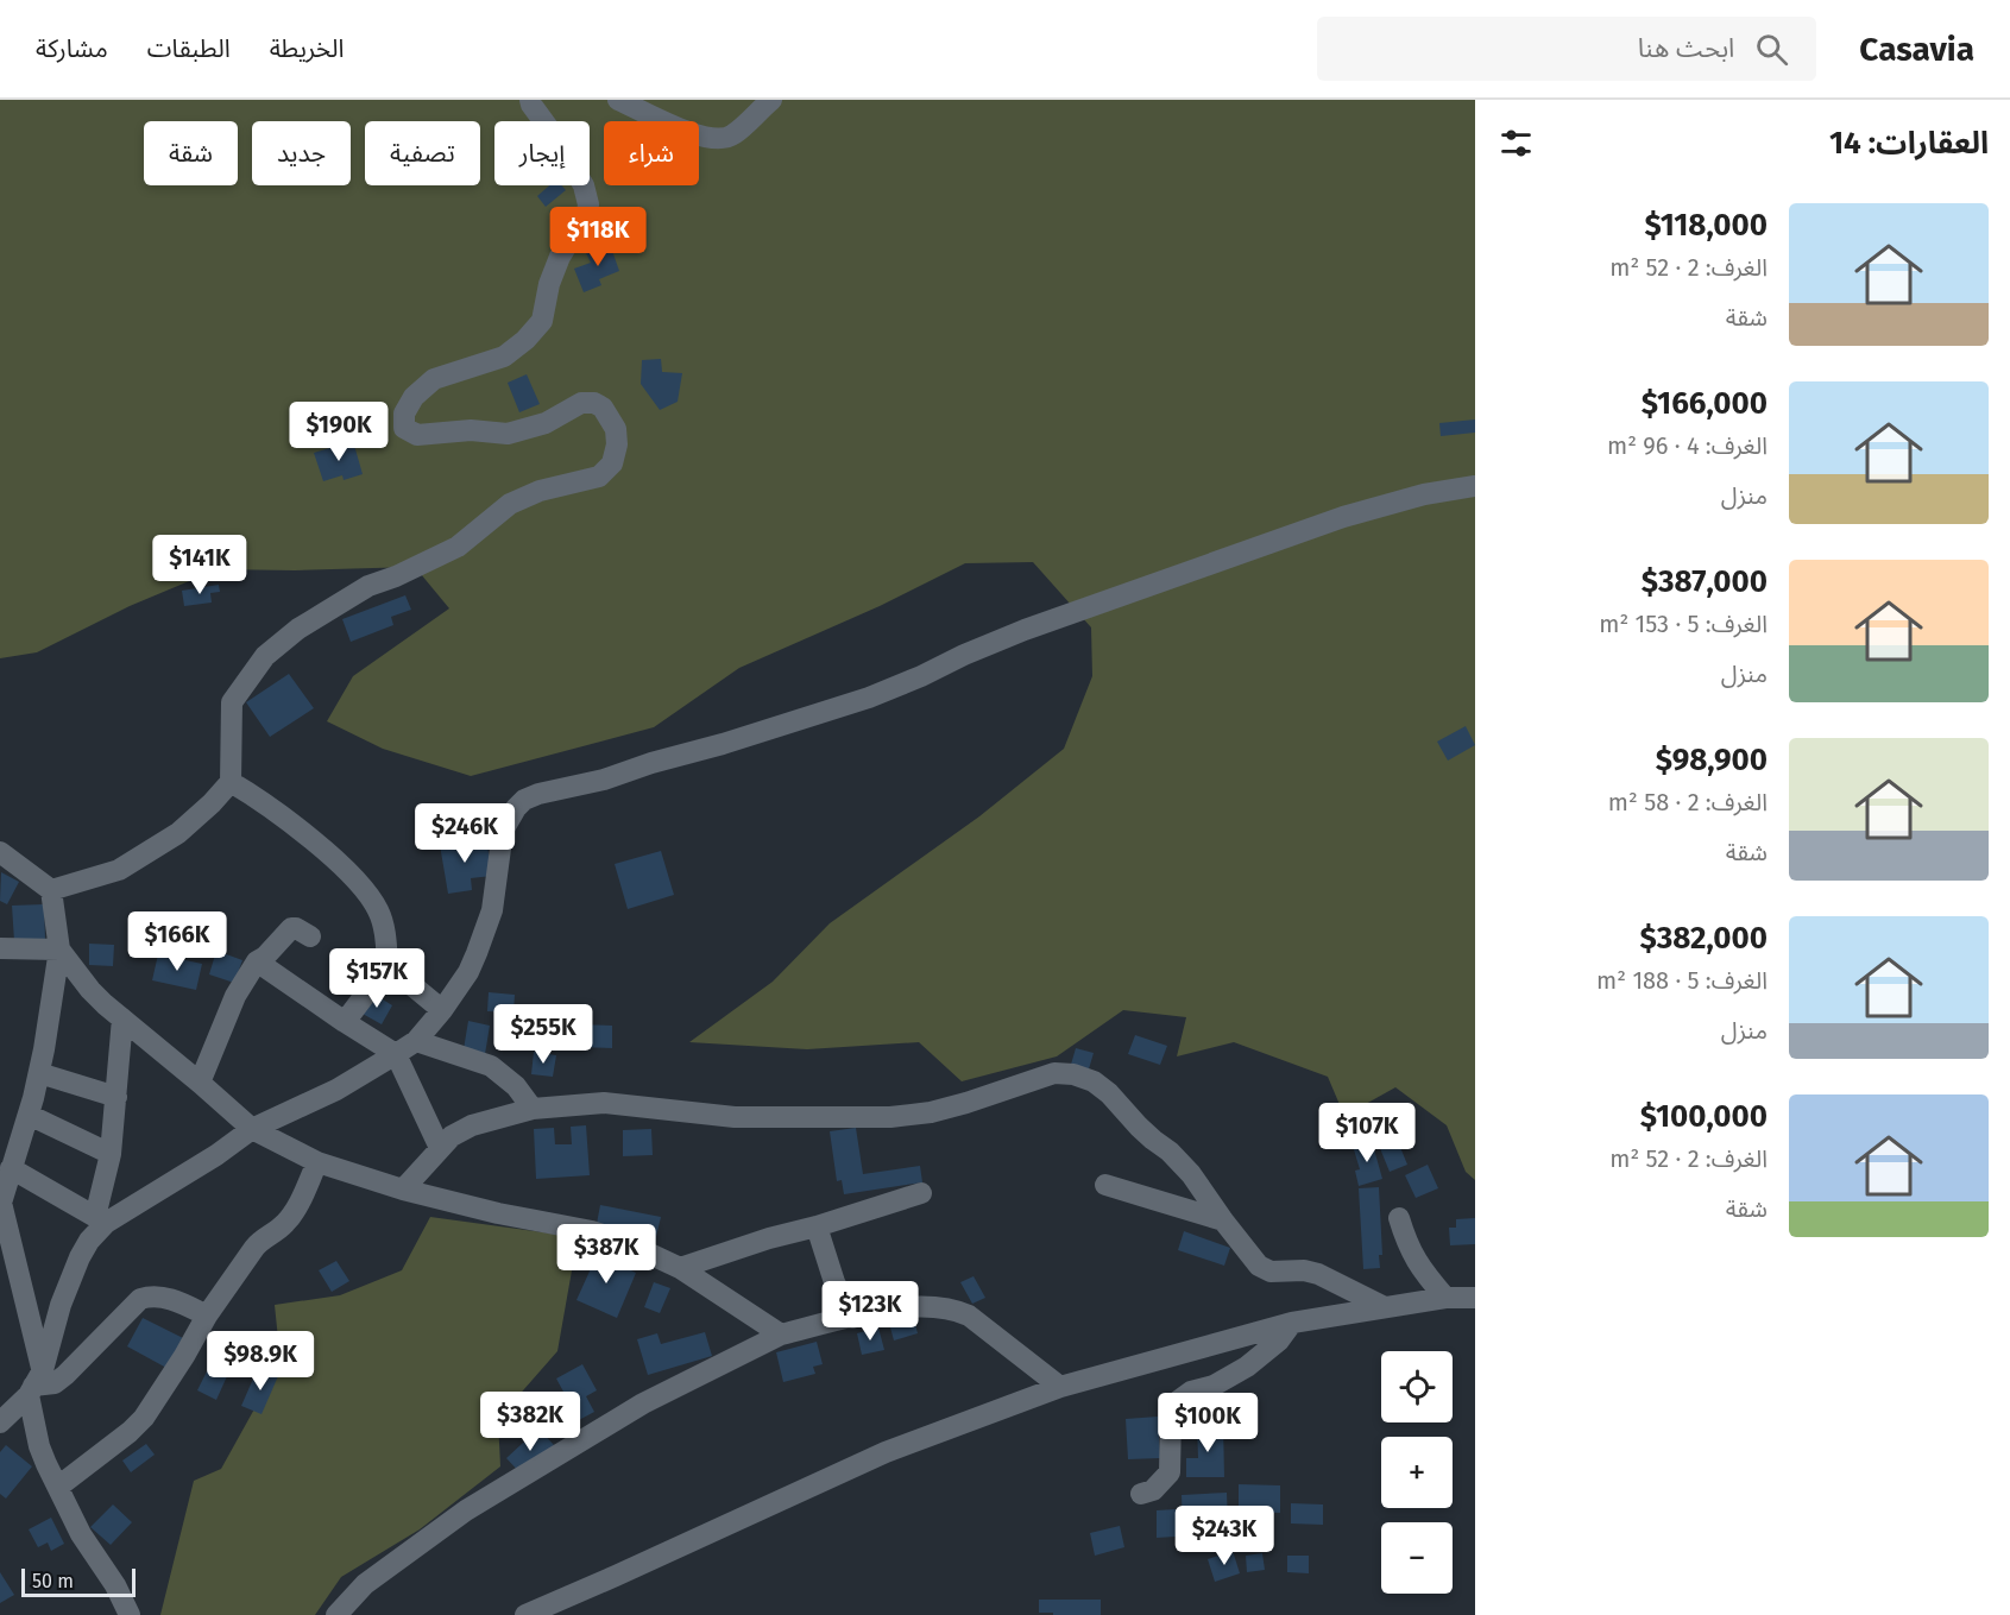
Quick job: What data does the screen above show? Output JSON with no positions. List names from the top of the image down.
{
  "scale_bar": "50 m",
  "page": {
    "header": "Casavia",
    "search": "ابحث هنا",
    "nav": ["الخريطة", "الطبقات", "مشاركة"],
    "heading": "العقارات: 14",
    "chip": [
      "شراء",
      "إيجار",
      "تصفية",
      "جديد",
      "شقة"
    ],
    "list": [
      {
        "name": "$118,000",
        "note": "الغرف: 2 · 52 m² · شقة"
      },
      {
        "name": "$166,000",
        "note": "الغرف: 4 · 96 m² · منزل"
      },
      {
        "name": "$387,000",
        "note": "الغرف: 5 · 153 m² · منزل"
      },
      {
        "name": "$98,900",
        "note": "الغرف: 2 · 58 m² · شقة"
      },
      {
        "name": "$382,000",
        "note": "الغرف: 5 · 188 m² · منزل"
      },
      {
        "name": "$100,000",
        "note": "الغرف: 2 · 52 m² · شقة"
      }
    ],
    "price": [
      "$118K",
      "$190K",
      "$141K",
      "$246K",
      "$166K",
      "$157K",
      "$255K",
      "$107K",
      "$387K",
      "$123K",
      "$98.9K",
      "$382K",
      "$100K",
      "$243K"
    ],
    "map_buttons": ["+", "−"],
    "scale": "50 m"
  }
}
